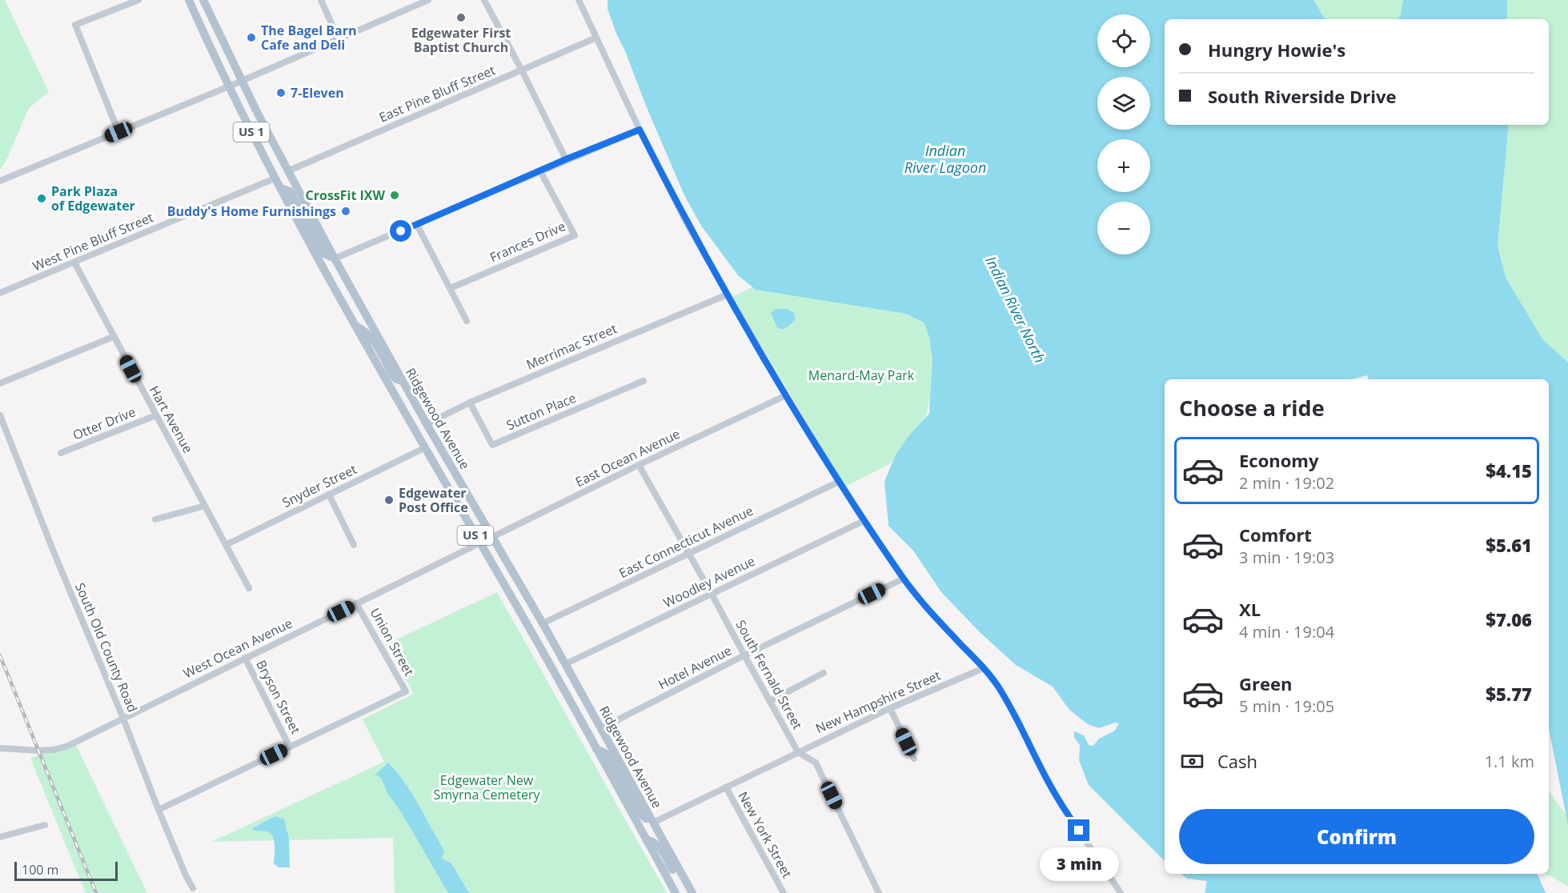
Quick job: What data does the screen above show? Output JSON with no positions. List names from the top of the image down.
{
  "streets": {
    "main road": ["US 1", "Ridgewood Avenue"],
    "street": [
      "East Pine Bluff Street",
      "West Pine Bluff Street",
      "Frances Drive",
      "Merrimac Street",
      "Sutton Place",
      "Hart Avenue",
      "Otter Drive",
      "East Ocean Avenue",
      "Snyder Street",
      "East Connecticut Avenue",
      "Woodley Avenue",
      "Union Street",
      "South Old County Road",
      "West Ocean Avenue",
      "Hotel Avenue",
      "South Fernald Street",
      "Bryson Street",
      "New Hampshire Street",
      "New York Street"
    ]
  },
  "crossings": [
    ["East Pine Bluff Street", "Ridgewood Avenue"],
    ["West Pine Bluff Street", "Ridgewood Avenue"],
    ["West Pine Bluff Street", "Hart Avenue"],
    ["Merrimac Street", "Sutton Place"],
    ["Merrimac Street", "Ridgewood Avenue"],
    ["Ridgewood Avenue", "East Ocean Avenue"],
    ["Ridgewood Avenue", "Snyder Street"],
    ["Ridgewood Avenue", "East Connecticut Avenue"],
    ["Ridgewood Avenue", "Woodley Avenue"],
    ["Ridgewood Avenue", "West Ocean Avenue"],
    ["Ridgewood Avenue", "Hotel Avenue"],
    ["Ridgewood Avenue", "New Hampshire Street"],
    ["Hart Avenue", "Otter Drive"],
    ["Hart Avenue", "Snyder Street"],
    ["East Ocean Avenue", "West Ocean Avenue"],
    ["East Ocean Avenue", "South Fernald Street"],
    ["East Connecticut Avenue", "South Fernald Street"],
    ["Woodley Avenue", "South Fernald Street"],
    ["Union Street", "West Ocean Avenue"],
    ["Union Street", "Bryson Street"],
    ["South Old County Road", "West Ocean Avenue"],
    ["West Ocean Avenue", "Bryson Street"],
    ["Hotel Avenue", "South Fernald Street"],
    ["South Fernald Street", "New Hampshire Street"],
    ["New Hampshire Street", "New York Street"]
  ],
  "water": ["Indian River Lagoon", "Indian River North"],
  "parks": ["Menard-May Park", "Edgewater New Smyrna Cemetery"],
  "places": [
    "Edgewater First Baptist Church",
    "The Bagel Barn Cafe and Deli",
    "7-Eleven",
    "CrossFit IXW",
    "Park Plaza of Edgewater",
    "Buddy's Home Furnishings",
    "Edgewater Post Office"
  ],
  "scale_bar": "100 m",
  "page": {
    "map_buttons": ["+", "−"],
    "banner": ["Hungry Howie's", "South Riverside Drive"],
    "heading": "Choose a ride",
    "list": [
      {
        "name": "Economy",
        "note": "2 min · 19:02",
        "value": "$4.15"
      },
      {
        "name": "Comfort",
        "note": "3 min · 19:03",
        "value": "$5.61"
      },
      {
        "name": "XL",
        "note": "4 min · 19:04",
        "value": "$7.06"
      },
      {
        "name": "Green",
        "note": "5 min · 19:05",
        "value": "$5.77"
      }
    ],
    "pay": ["Cash", "1.1 km"],
    "buttons": "Confirm",
    "bubble": "3 min",
    "scale": "100 m"
  }
}
